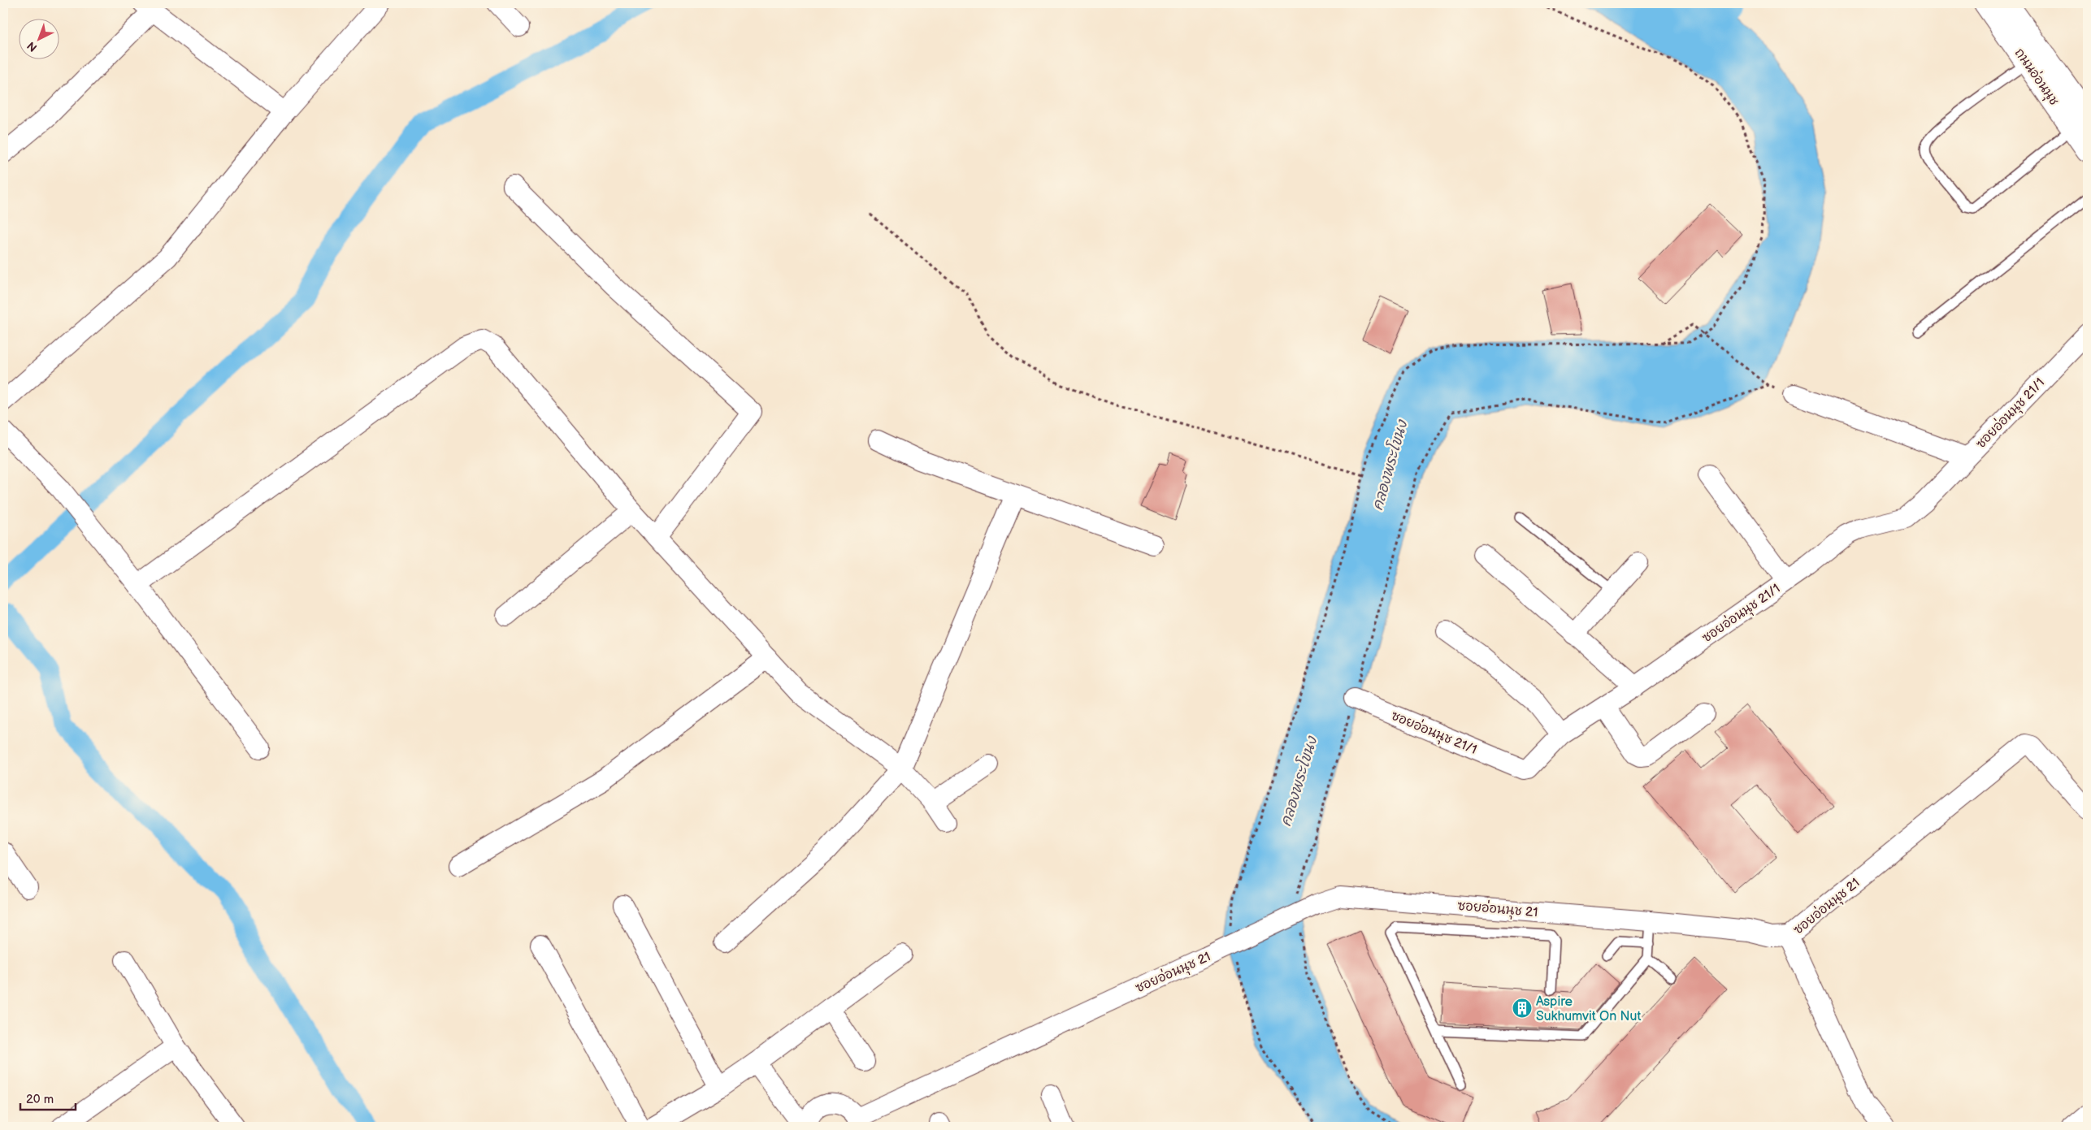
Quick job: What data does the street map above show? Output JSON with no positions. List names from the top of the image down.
{
  "streets": {
    "main road": ["ถนนอ่อนนุช"],
    "street": ["ซอยอ่อนนุช 21/1", "ซอยอ่อนนุช 21"]
  },
  "water": ["คลองพระโขนง"],
  "places": {
    "building": ["Aspire Sukhumvit On Nut"]
  },
  "scale_bar": "20 m",
  "north": "bottom left"
}
